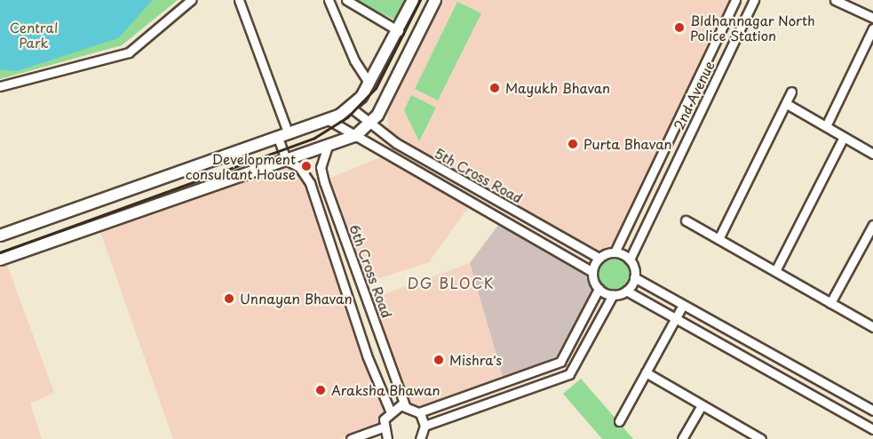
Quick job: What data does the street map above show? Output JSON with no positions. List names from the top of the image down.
{
  "streets": {
    "street": ["2nd Avenue", "5th Cross Road", "6th Cross Road"]
  },
  "crossings": [
    ["2nd Avenue", "5th Cross Road"]
  ],
  "districts": ["DG BLOCK"],
  "parks": ["Central Park"],
  "places": [
    "BIdhannagar North Police Station",
    "Mayukh Bhavan",
    "Purta Bhavan",
    "Development consultant House",
    "Unnayan Bhavan",
    "Mishra's",
    "Araksha Bhawan"
  ]
}
